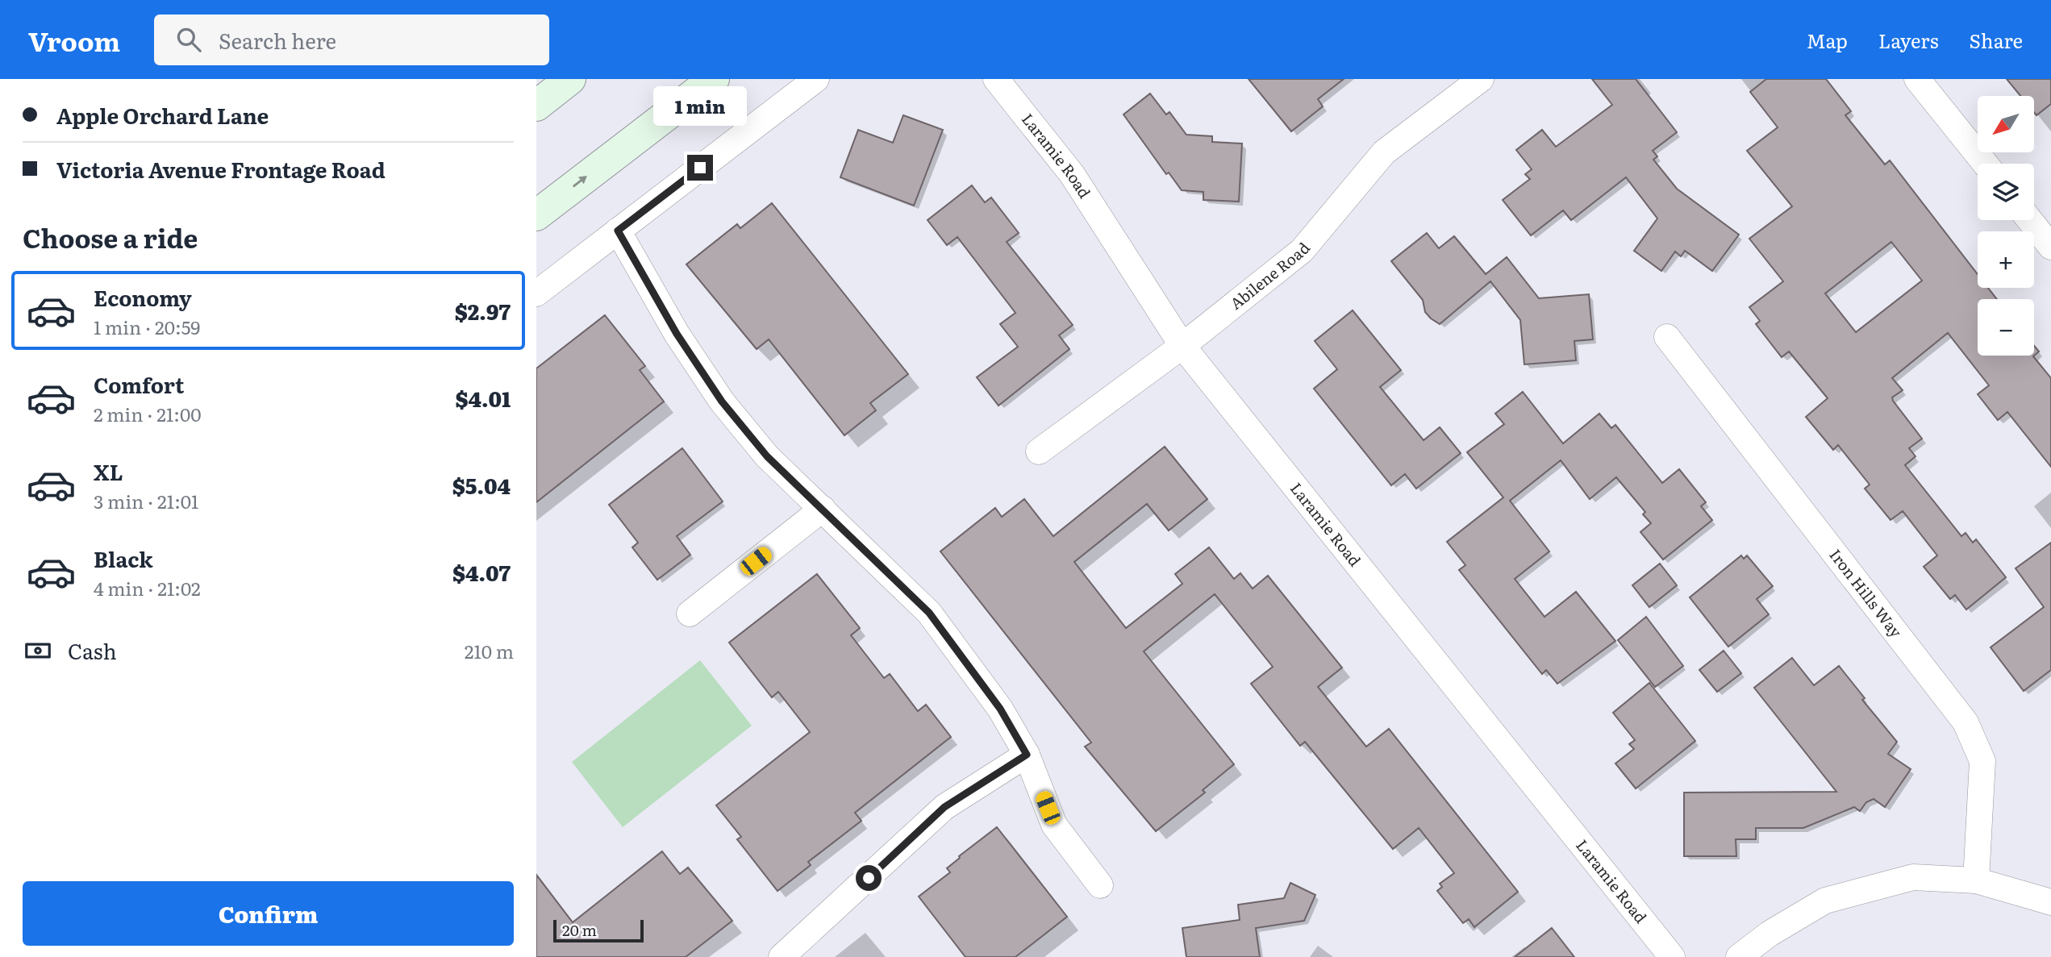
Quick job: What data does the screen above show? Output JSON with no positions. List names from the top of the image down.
{
  "streets": {
    "street": ["Laramie Road", "Abilene Road", "Iron Hills Way"]
  },
  "crossings": [
    ["Laramie Road", "Abilene Road"]
  ],
  "scale_bar": "20 m",
  "north": "bottom left",
  "page": {
    "header": "Vroom",
    "search": "Search here",
    "nav": ["Map", "Layers", "Share"],
    "banner": ["Apple Orchard Lane", "Victoria Avenue Frontage Road"],
    "bubble": "1 min",
    "map_buttons": ["+", "−"],
    "heading": "Choose a ride",
    "list": [
      {
        "name": "Economy",
        "note": "1 min · 20:59",
        "value": "$2.97"
      },
      {
        "name": "Comfort",
        "note": "2 min · 21:00",
        "value": "$4.01"
      },
      {
        "name": "XL",
        "note": "3 min · 21:01",
        "value": "$5.04"
      },
      {
        "name": "Black",
        "note": "4 min · 21:02",
        "value": "$4.07"
      }
    ],
    "pay": ["Cash", "210 m"],
    "buttons": "Confirm",
    "scale": "20 m"
  }
}
